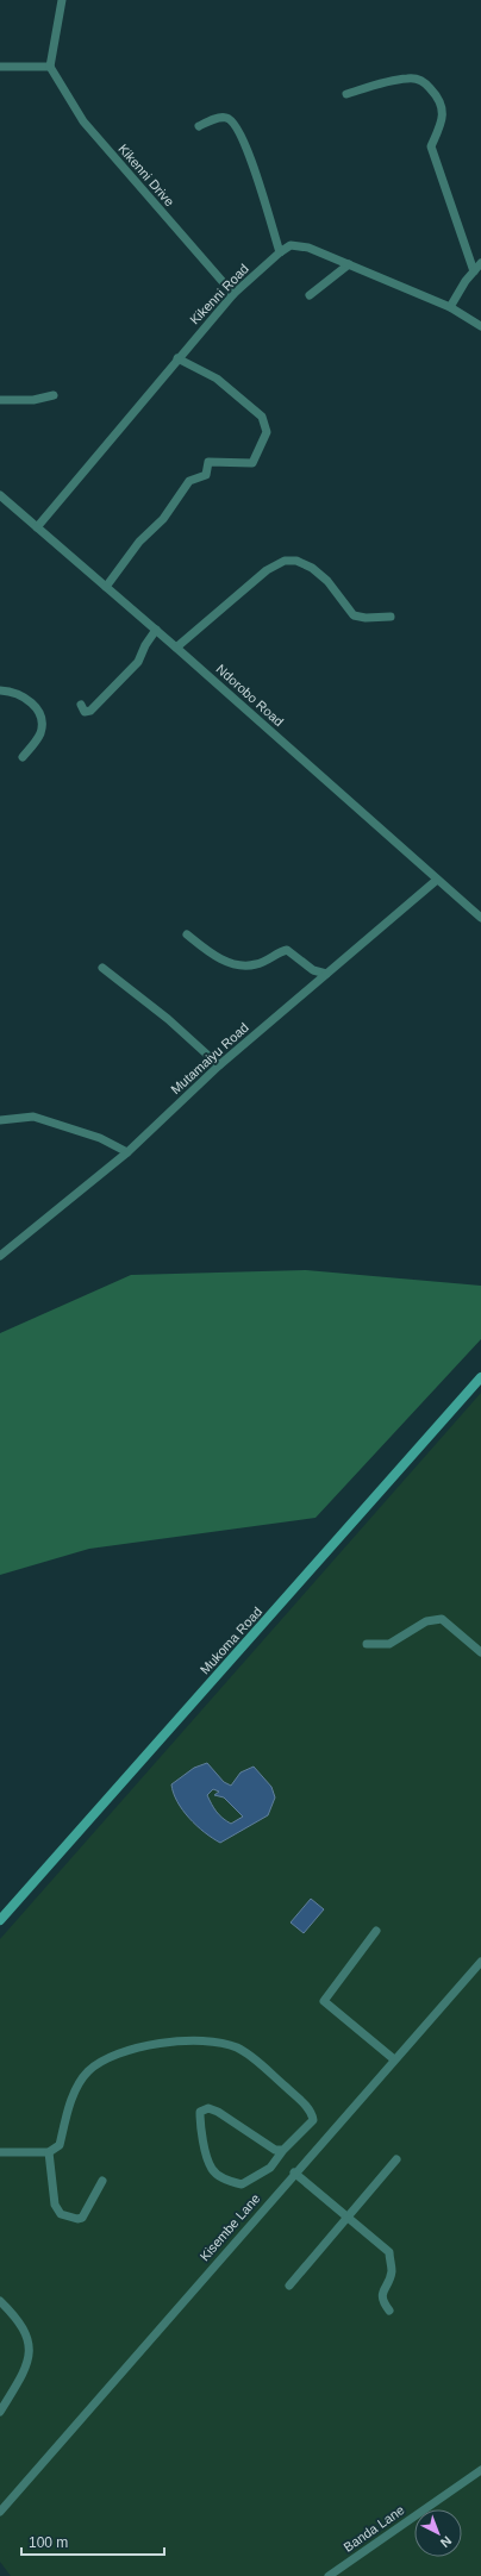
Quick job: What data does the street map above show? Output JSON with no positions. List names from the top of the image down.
{
  "streets": {
    "street": [
      "Kikenni Drive",
      "Kikenni Road",
      "Ndorobo Road",
      "Mutamaiyu Road",
      "Mukoma Road",
      "Kisembe Lane",
      "Banda Lane"
    ]
  },
  "crossings": [
    ["Kikenni Drive", "Kikenni Road"],
    ["Kikenni Road", "Ndorobo Road"],
    ["Ndorobo Road", "Mutamaiyu Road"]
  ],
  "scale_bar": "100 m",
  "north": "bottom right"
}
